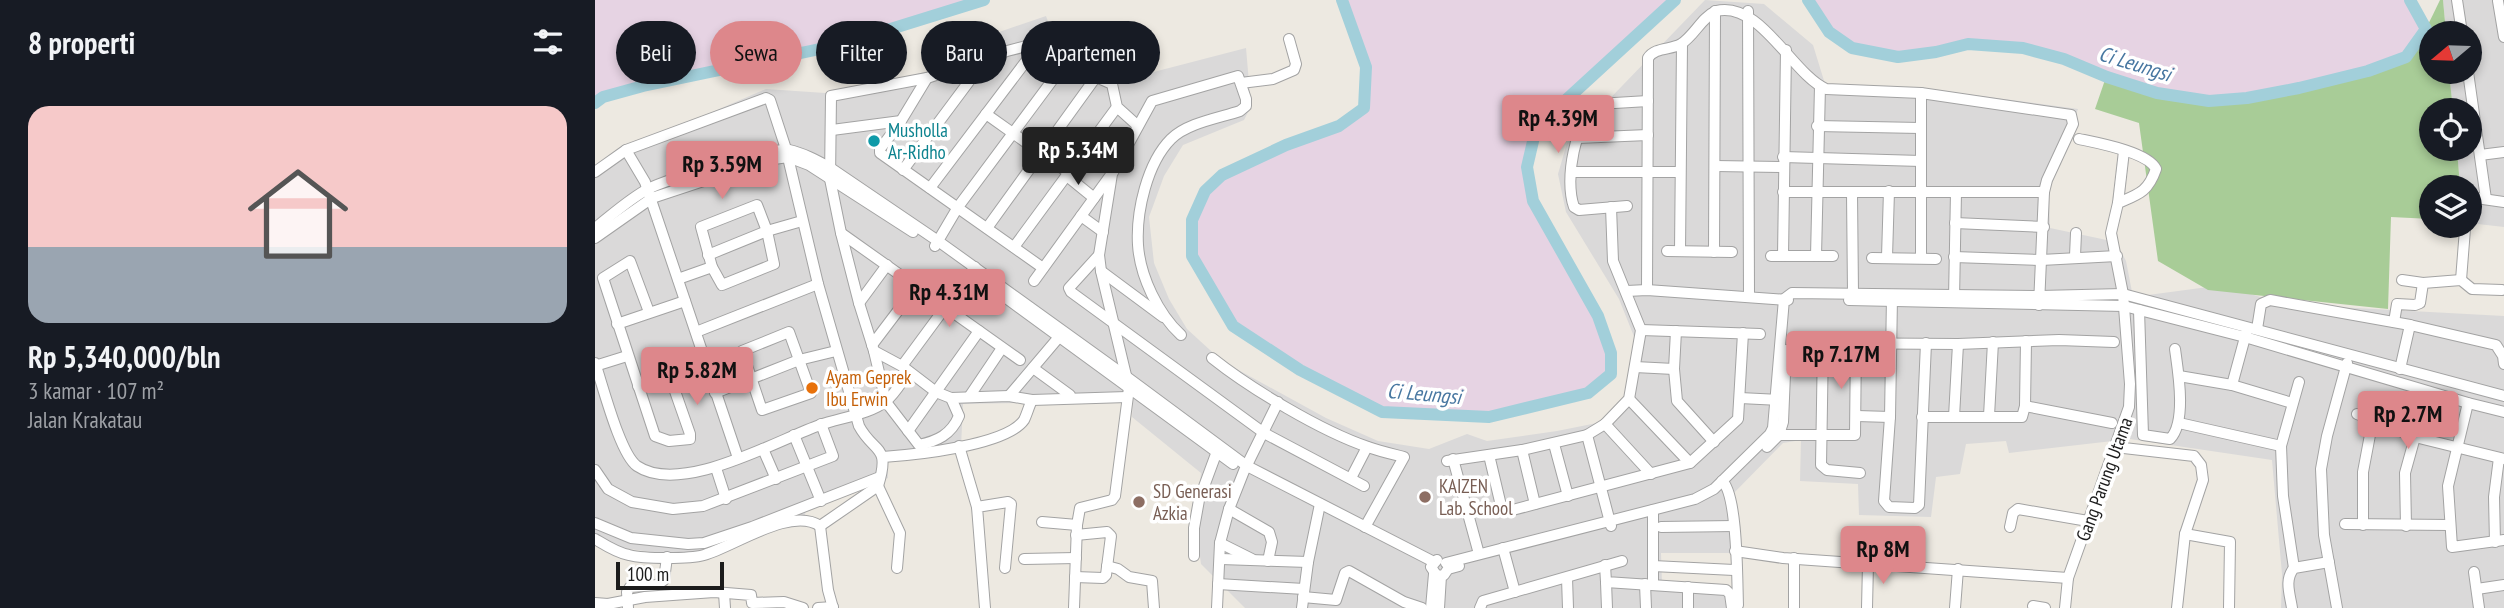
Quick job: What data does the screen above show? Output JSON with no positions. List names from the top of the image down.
{
  "streets": {
    "street": ["Gang Parung Utama"]
  },
  "water": ["Ci Leungsi"],
  "places": [
    "Musholla Ar-Ridho",
    "Ayam Geprek Ibu Erwin",
    "KAIZEN Lab. School",
    "SD Generasi Azkia"
  ],
  "scale_bar": "100 m",
  "north": "left",
  "page": {
    "heading": "8 properti",
    "chip": [
      "Beli",
      "Sewa",
      "Filter",
      "Baru",
      "Apartemen"
    ],
    "list": [
      {
        "name": "Rp 5,340,000/bln",
        "note": "3 kamar · 107 m² · Jalan Krakatau"
      }
    ],
    "price": [
      "Rp 4.39M",
      "Rp 5.34M",
      "Rp 3.59M",
      "Rp 4.31M",
      "Rp 7.17M",
      "Rp 5.82M",
      "Rp 2.7M",
      "Rp 8M"
    ],
    "scale": "100 m"
  }
}
